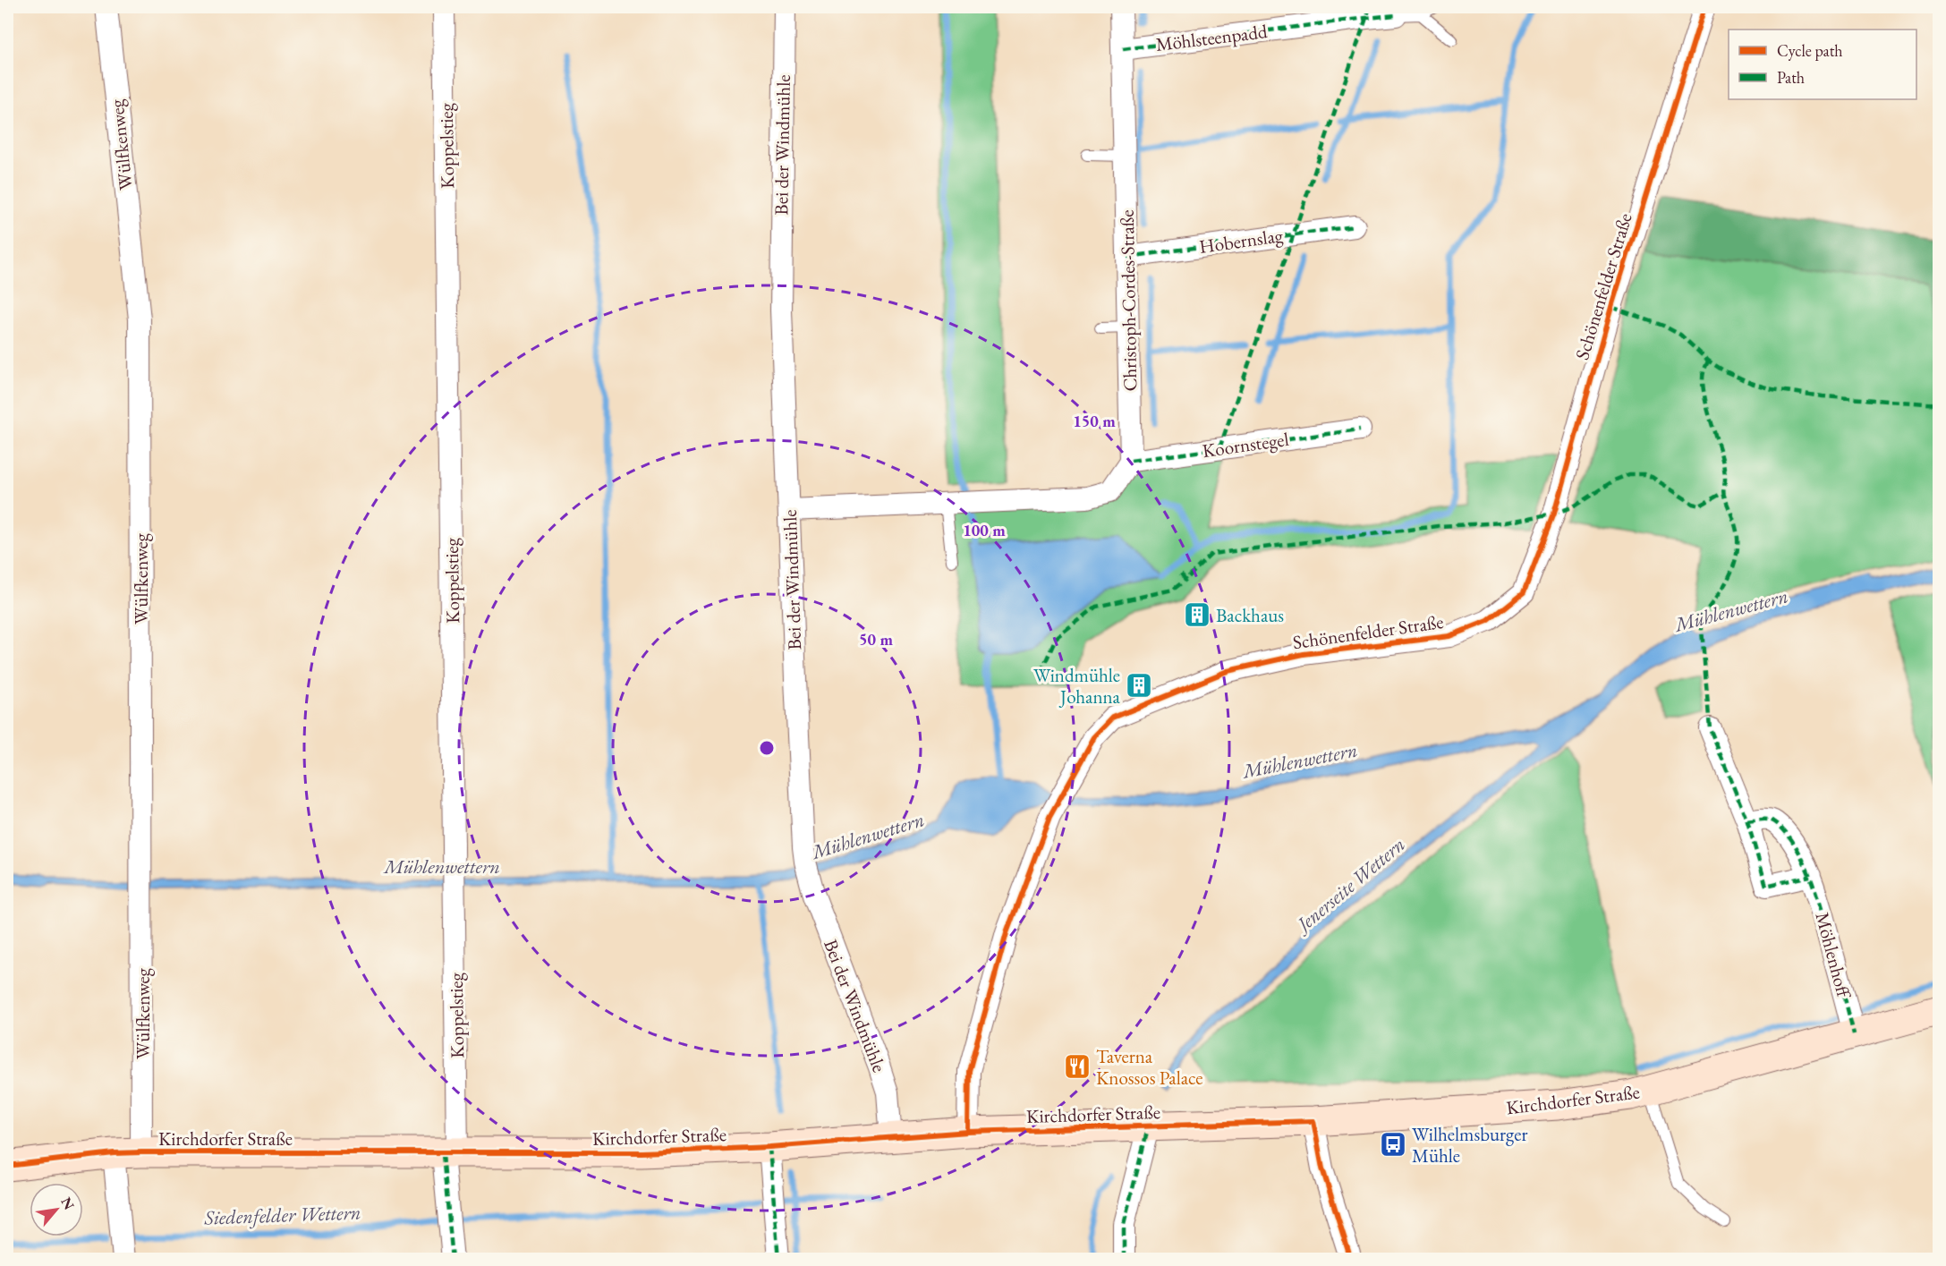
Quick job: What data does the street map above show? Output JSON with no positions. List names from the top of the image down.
{
  "streets": {
    "street": [
      "Möhlsteenpadd",
      "Wülfkenweg",
      "Bei der Windmühle",
      "Koppelstieg",
      "Hobernslag",
      "Schönenfelder Straße",
      "Christoph-Cordes-Straße",
      "Koornstegel",
      "Möhlenhoff",
      "Kirchdorfer Straße"
    ]
  },
  "crossings": [
    ["Möhlsteenpadd", "Christoph-Cordes-Straße"],
    ["Wülfkenweg", "Kirchdorfer Straße"],
    ["Bei der Windmühle", "Kirchdorfer Straße"],
    ["Koppelstieg", "Kirchdorfer Straße"],
    ["Hobernslag", "Christoph-Cordes-Straße"],
    ["Schönenfelder Straße", "Kirchdorfer Straße"],
    ["Christoph-Cordes-Straße", "Koornstegel"],
    ["Möhlenhoff", "Kirchdorfer Straße"]
  ],
  "water": ["Mühlenwettern", "Jenerseite Wettern", "Siedenfelder Wettern"],
  "places": {
    "building": ["Backhaus", "Windmühle Johanna"],
    "restaurant": ["Taverna Knossos Palace"],
    "bus stop": ["Wilhelmsburger Mühle"]
  },
  "legend": ["Cycle path", "Path"],
  "north": "top right",
  "rings": ["150 m", "100 m", "50 m"]
}
